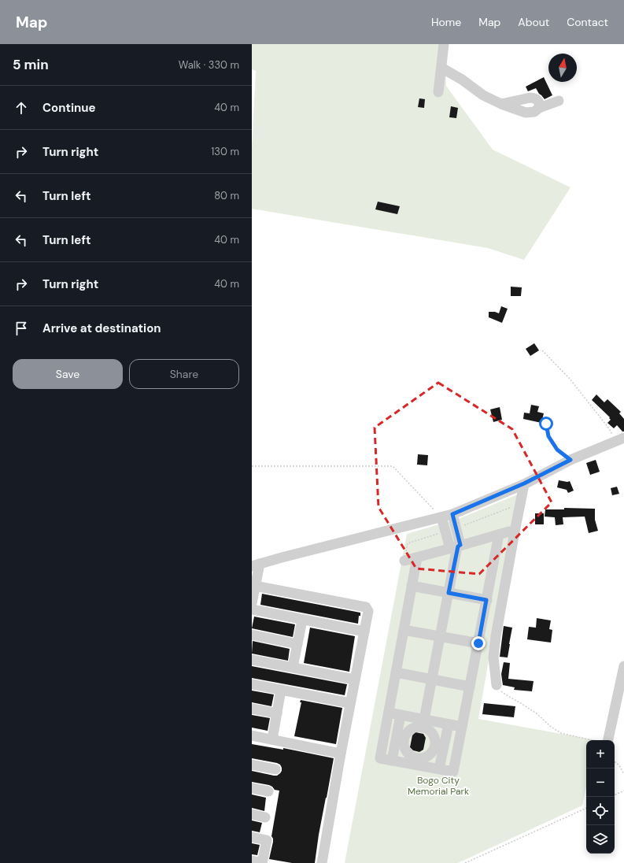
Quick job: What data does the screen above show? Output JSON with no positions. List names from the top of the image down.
{
  "parks": ["Bogo City Memorial Park"],
  "north": "top",
  "page": {
    "header": "Map",
    "nav": [
      "Home",
      "Map",
      "About",
      "Contact"
    ],
    "heading": ["5 min", "Walk · 330 m"],
    "list": [
      ["Continue", "40 m"],
      ["Turn right", "130 m"],
      ["Turn left", "80 m"],
      ["Turn left", "40 m"],
      ["Turn right", "40 m"],
      "Arrive at destination"
    ],
    "buttons": ["Save", "Share"],
    "map_buttons": ["+", "−"]
  }
}
